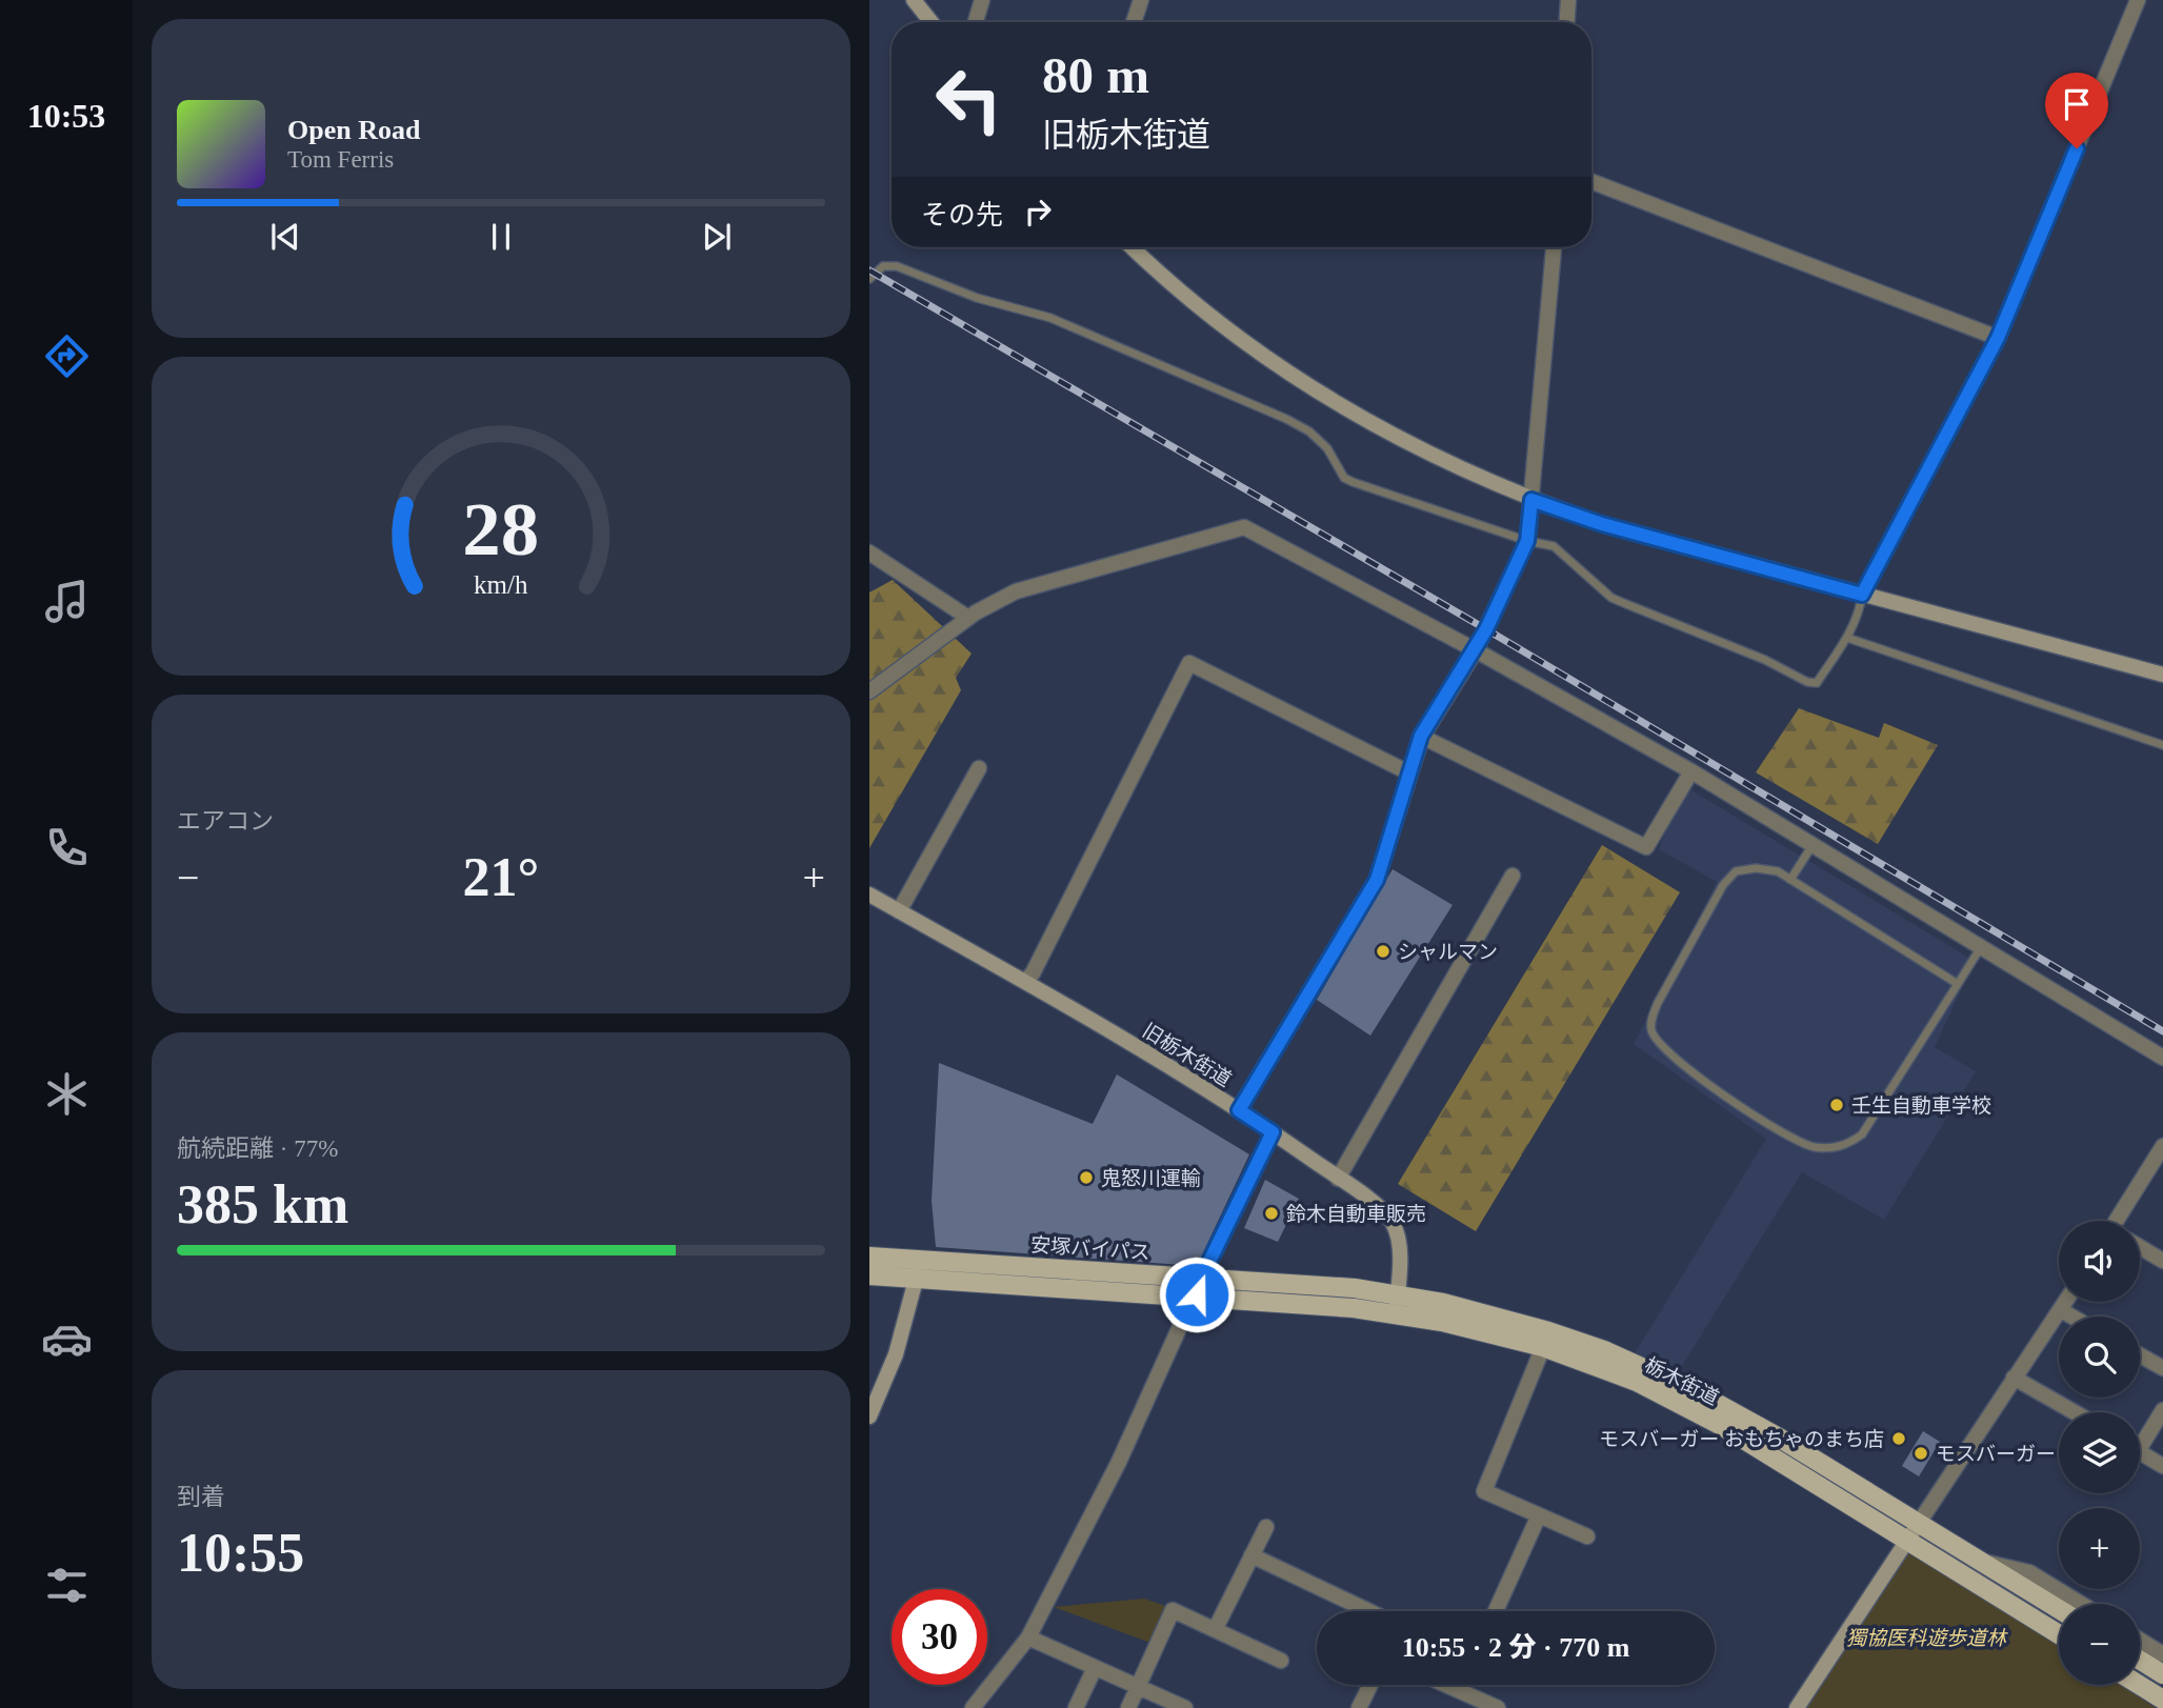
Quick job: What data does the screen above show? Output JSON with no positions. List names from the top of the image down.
{
  "streets": {
    "main road": ["安塚バイパス", "栃木街道"],
    "street": ["旧栃木街道"]
  },
  "crossings": [
    ["旧栃木街道", "安塚バイパス"],
    ["旧栃木街道", "栃木街道"],
    ["安塚バイパス", "栃木街道"]
  ],
  "parks": ["獨協医科遊歩道林"],
  "places": [
    "シャルマン",
    "壬生自動車学校",
    "鬼怒川運輸",
    "鈴木自動車販売",
    "モスバーガー おもちゃのまち店",
    "モスバーガー"
  ],
  "page": {
    "tabs": "10:53",
    "turn": ["80 m", "旧栃木街道"],
    "song": ["Open Road", "Tom Ferris"],
    "then": "その先",
    "tile": [
      "エアコン",
      ["航続距離 · 77%", "385 km"],
      ["到着", "10:55"]
    ],
    "heat": ["−", "21°", "+"],
    "map_buttons": ["+", "−"],
    "limit": "30",
    "trip": "10:55 · 2 分 · 770 m",
    "gauge": ["28", "km/h"]
  }
}
